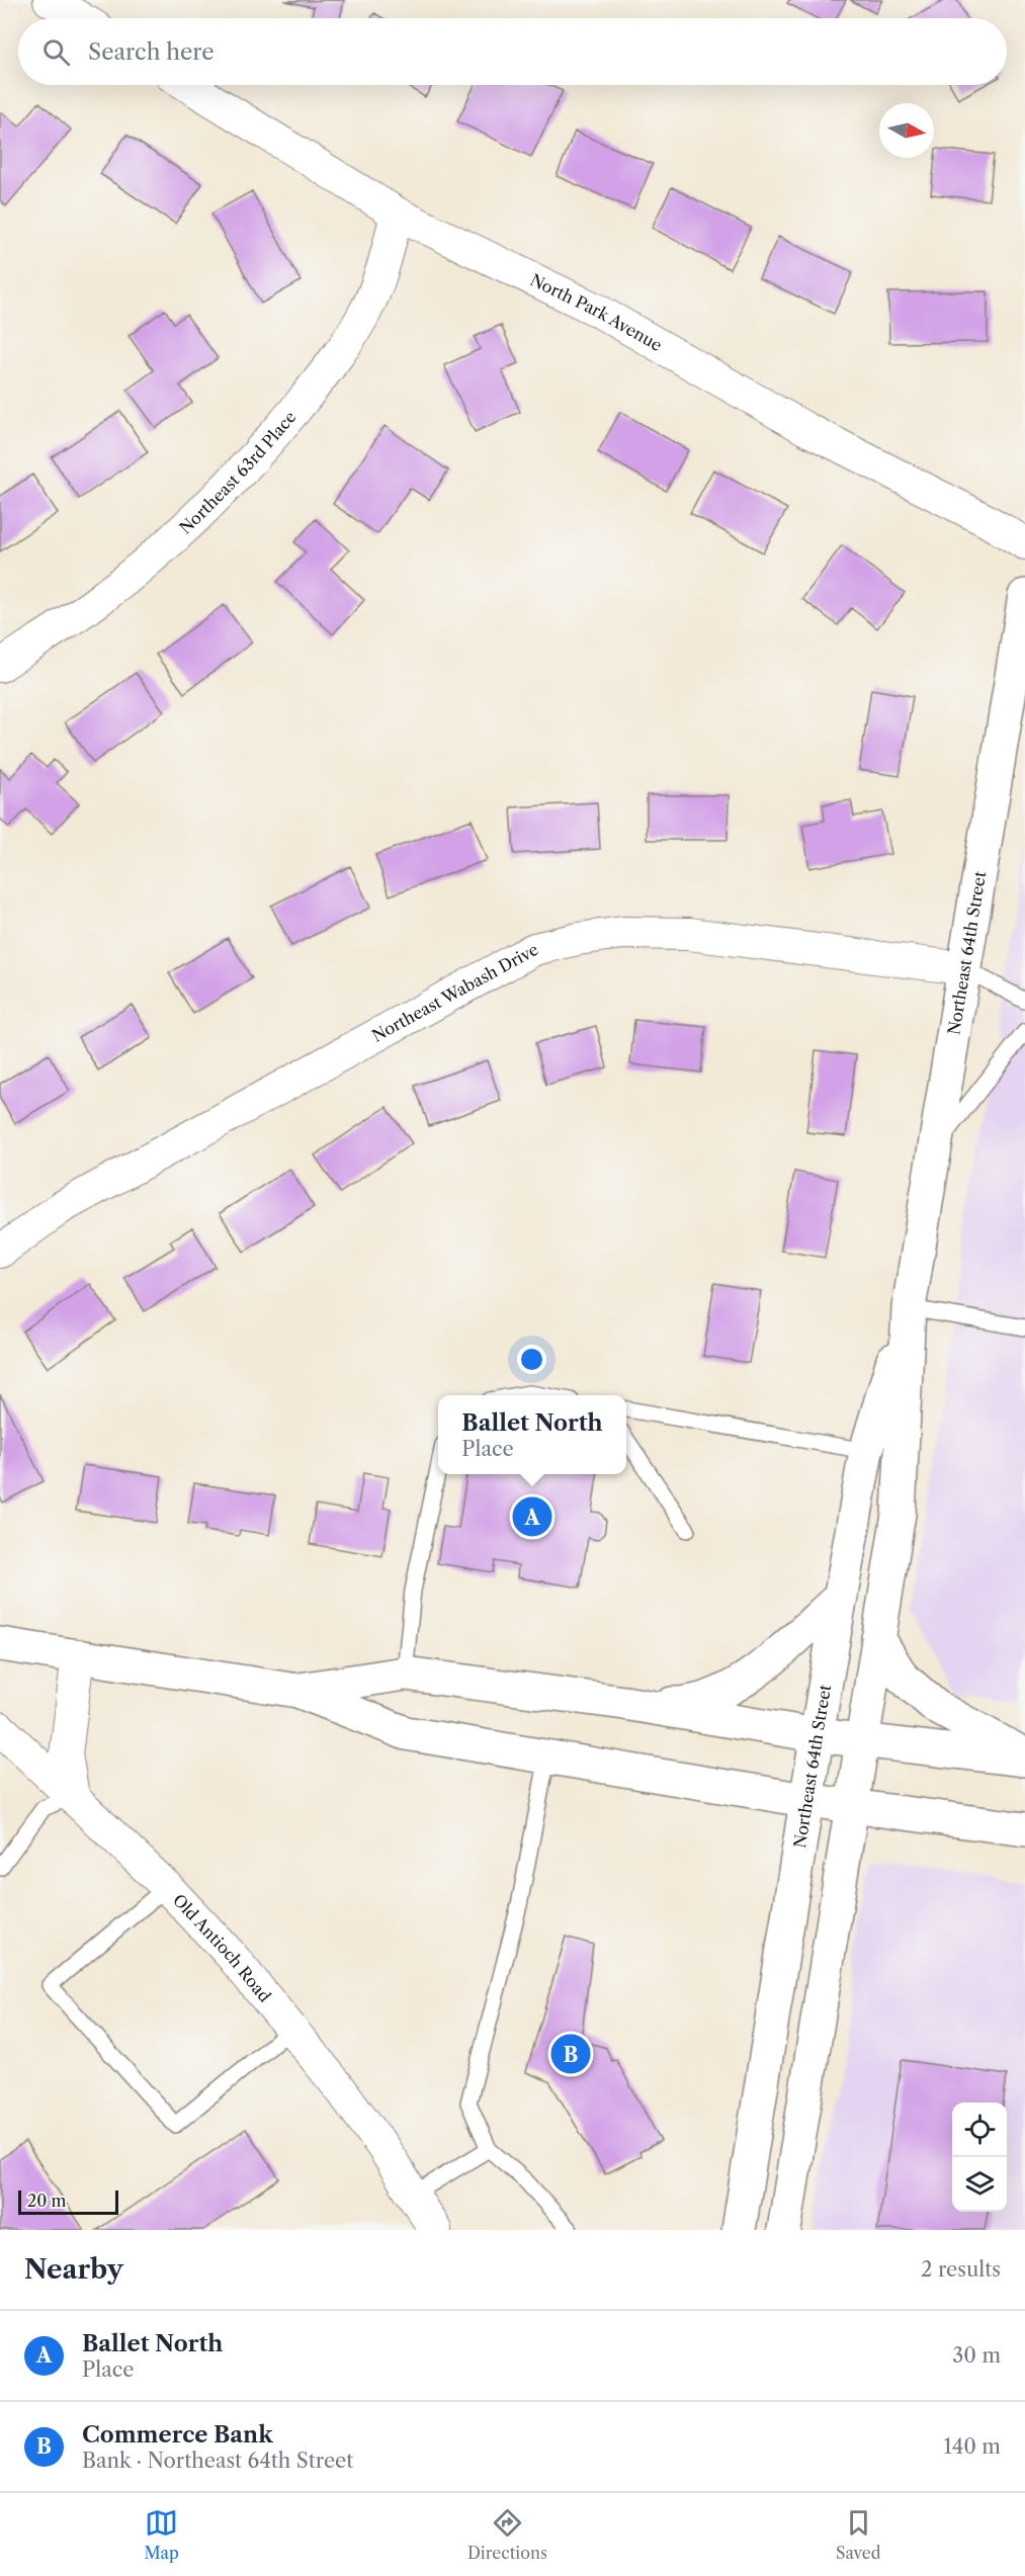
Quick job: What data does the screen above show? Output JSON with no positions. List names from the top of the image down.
{
  "streets": {
    "street": [
      "North Park Avenue",
      "Northeast 63rd Place",
      "Northeast 64th Street",
      "Northeast Wabash Drive",
      "Old Antioch Road"
    ]
  },
  "crossings": [
    ["North Park Avenue", "Northeast 63rd Place"],
    ["Northeast 64th Street", "Northeast Wabash Drive"]
  ],
  "scale_bar": "20 m",
  "north": "right",
  "page": {
    "search": "Search here",
    "popup": ["Ballet North", "Place"],
    "pins": ["A", "B"],
    "scale": "20 m",
    "heading": ["Nearby", "2 results"],
    "list": [
      {
        "mark": "A",
        "name": "Ballet North",
        "note": "Place",
        "value": "30 m"
      },
      {
        "mark": "B",
        "name": "Commerce Bank",
        "note": "Bank · Northeast 64th Street",
        "value": "140 m"
      }
    ],
    "nav": ["Map", "Directions", "Saved"]
  }
}
